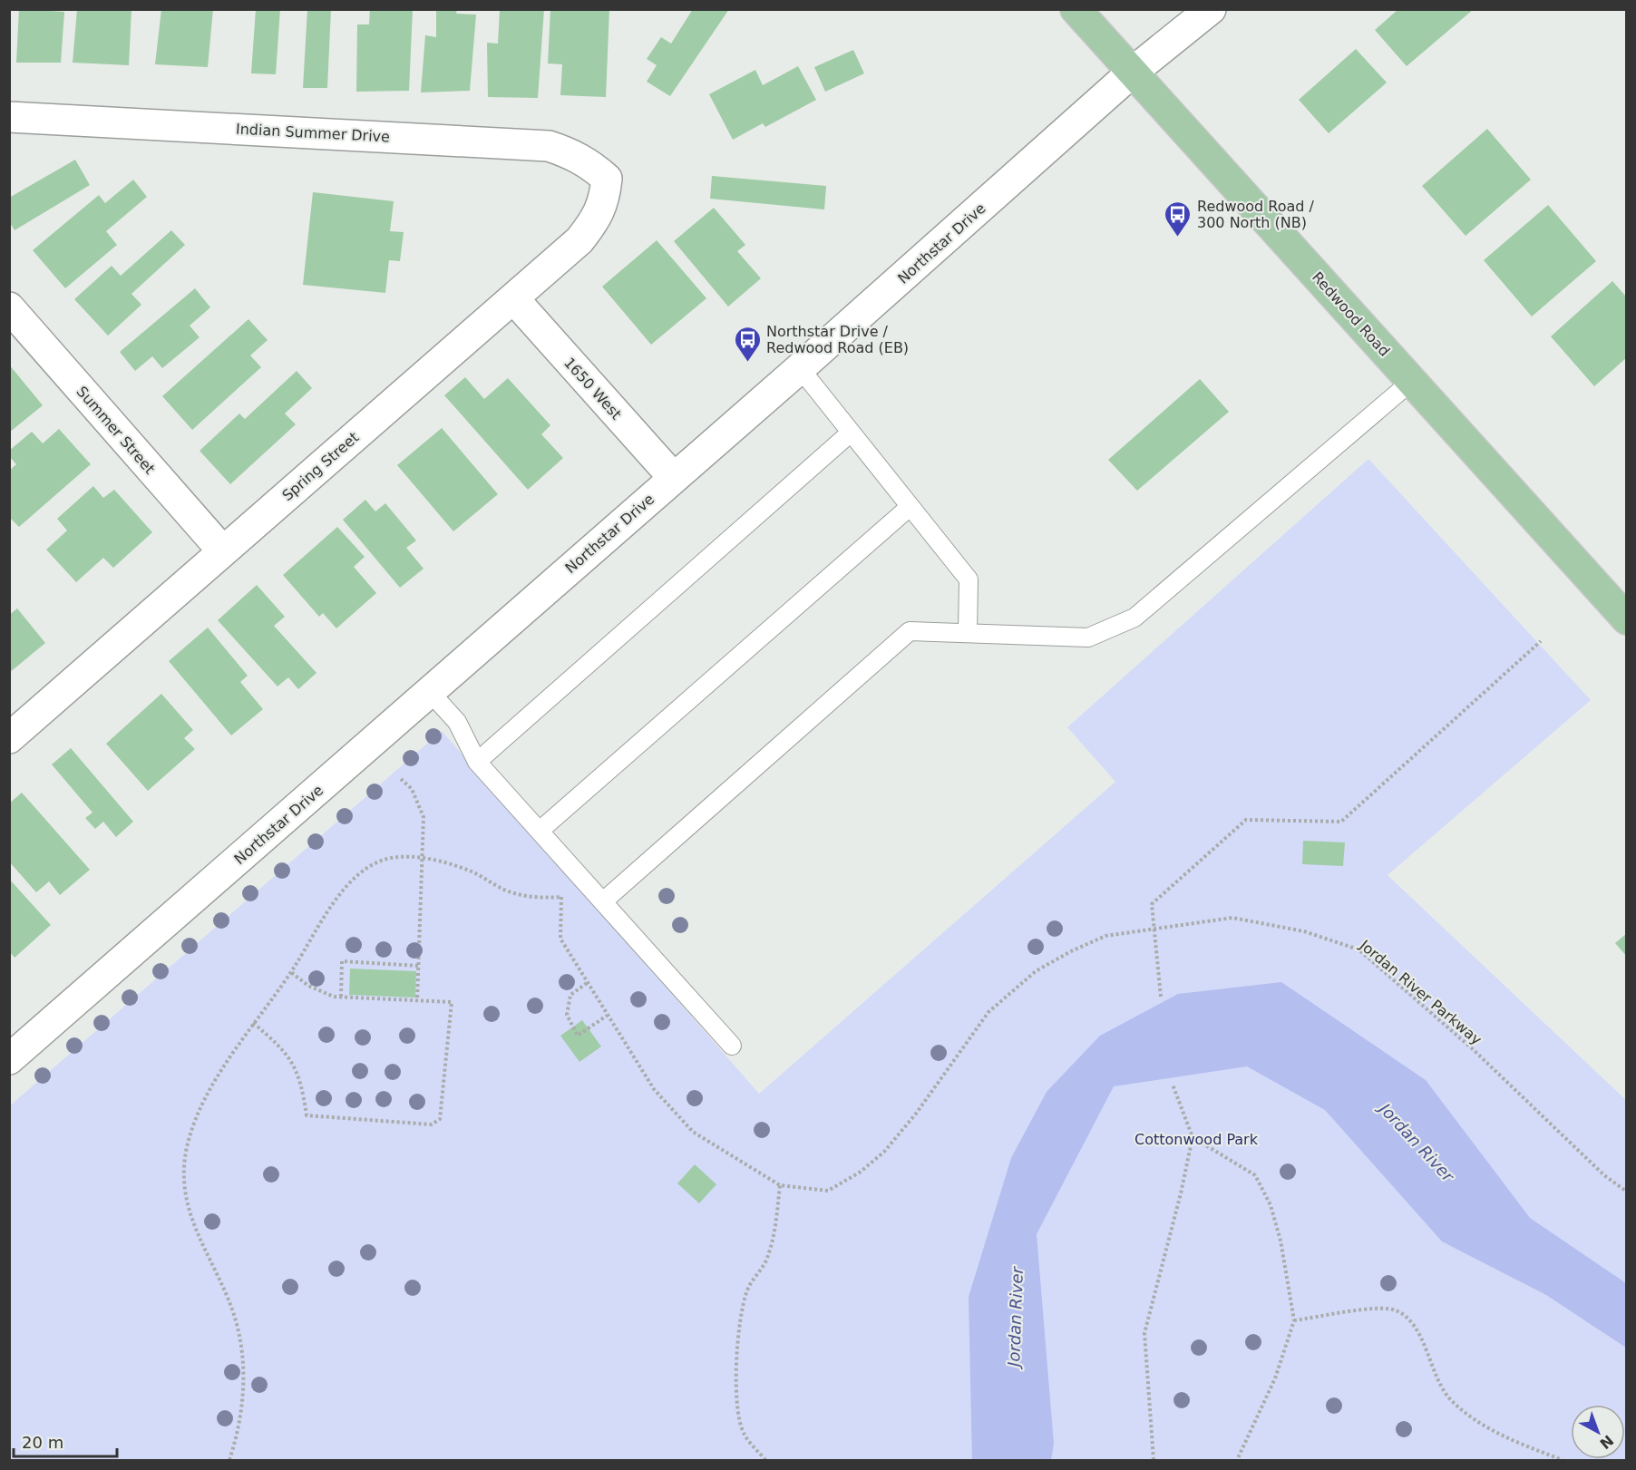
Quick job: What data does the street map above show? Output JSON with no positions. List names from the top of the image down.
{
  "streets": {
    "main road": ["Redwood Road"],
    "street": [
      "Indian Summer Drive",
      "Northstar Drive",
      "1650 West",
      "Summer Street",
      "Spring Street"
    ],
    "path": ["Jordan River Parkway"]
  },
  "crossings": [
    ["Indian Summer Drive", "Spring Street"],
    ["Northstar Drive", "Redwood Road"],
    ["Northstar Drive", "1650 West"],
    ["1650 West", "Spring Street"],
    ["Summer Street", "Spring Street"]
  ],
  "water": ["Jordan River"],
  "parks": ["Cottonwood Park"],
  "places": {
    "bus stop": ["Redwood Road / 300 North (NB)", "Northstar Drive / Redwood Road (EB)"]
  },
  "scale_bar": "20 m",
  "north": "bottom right"
}
